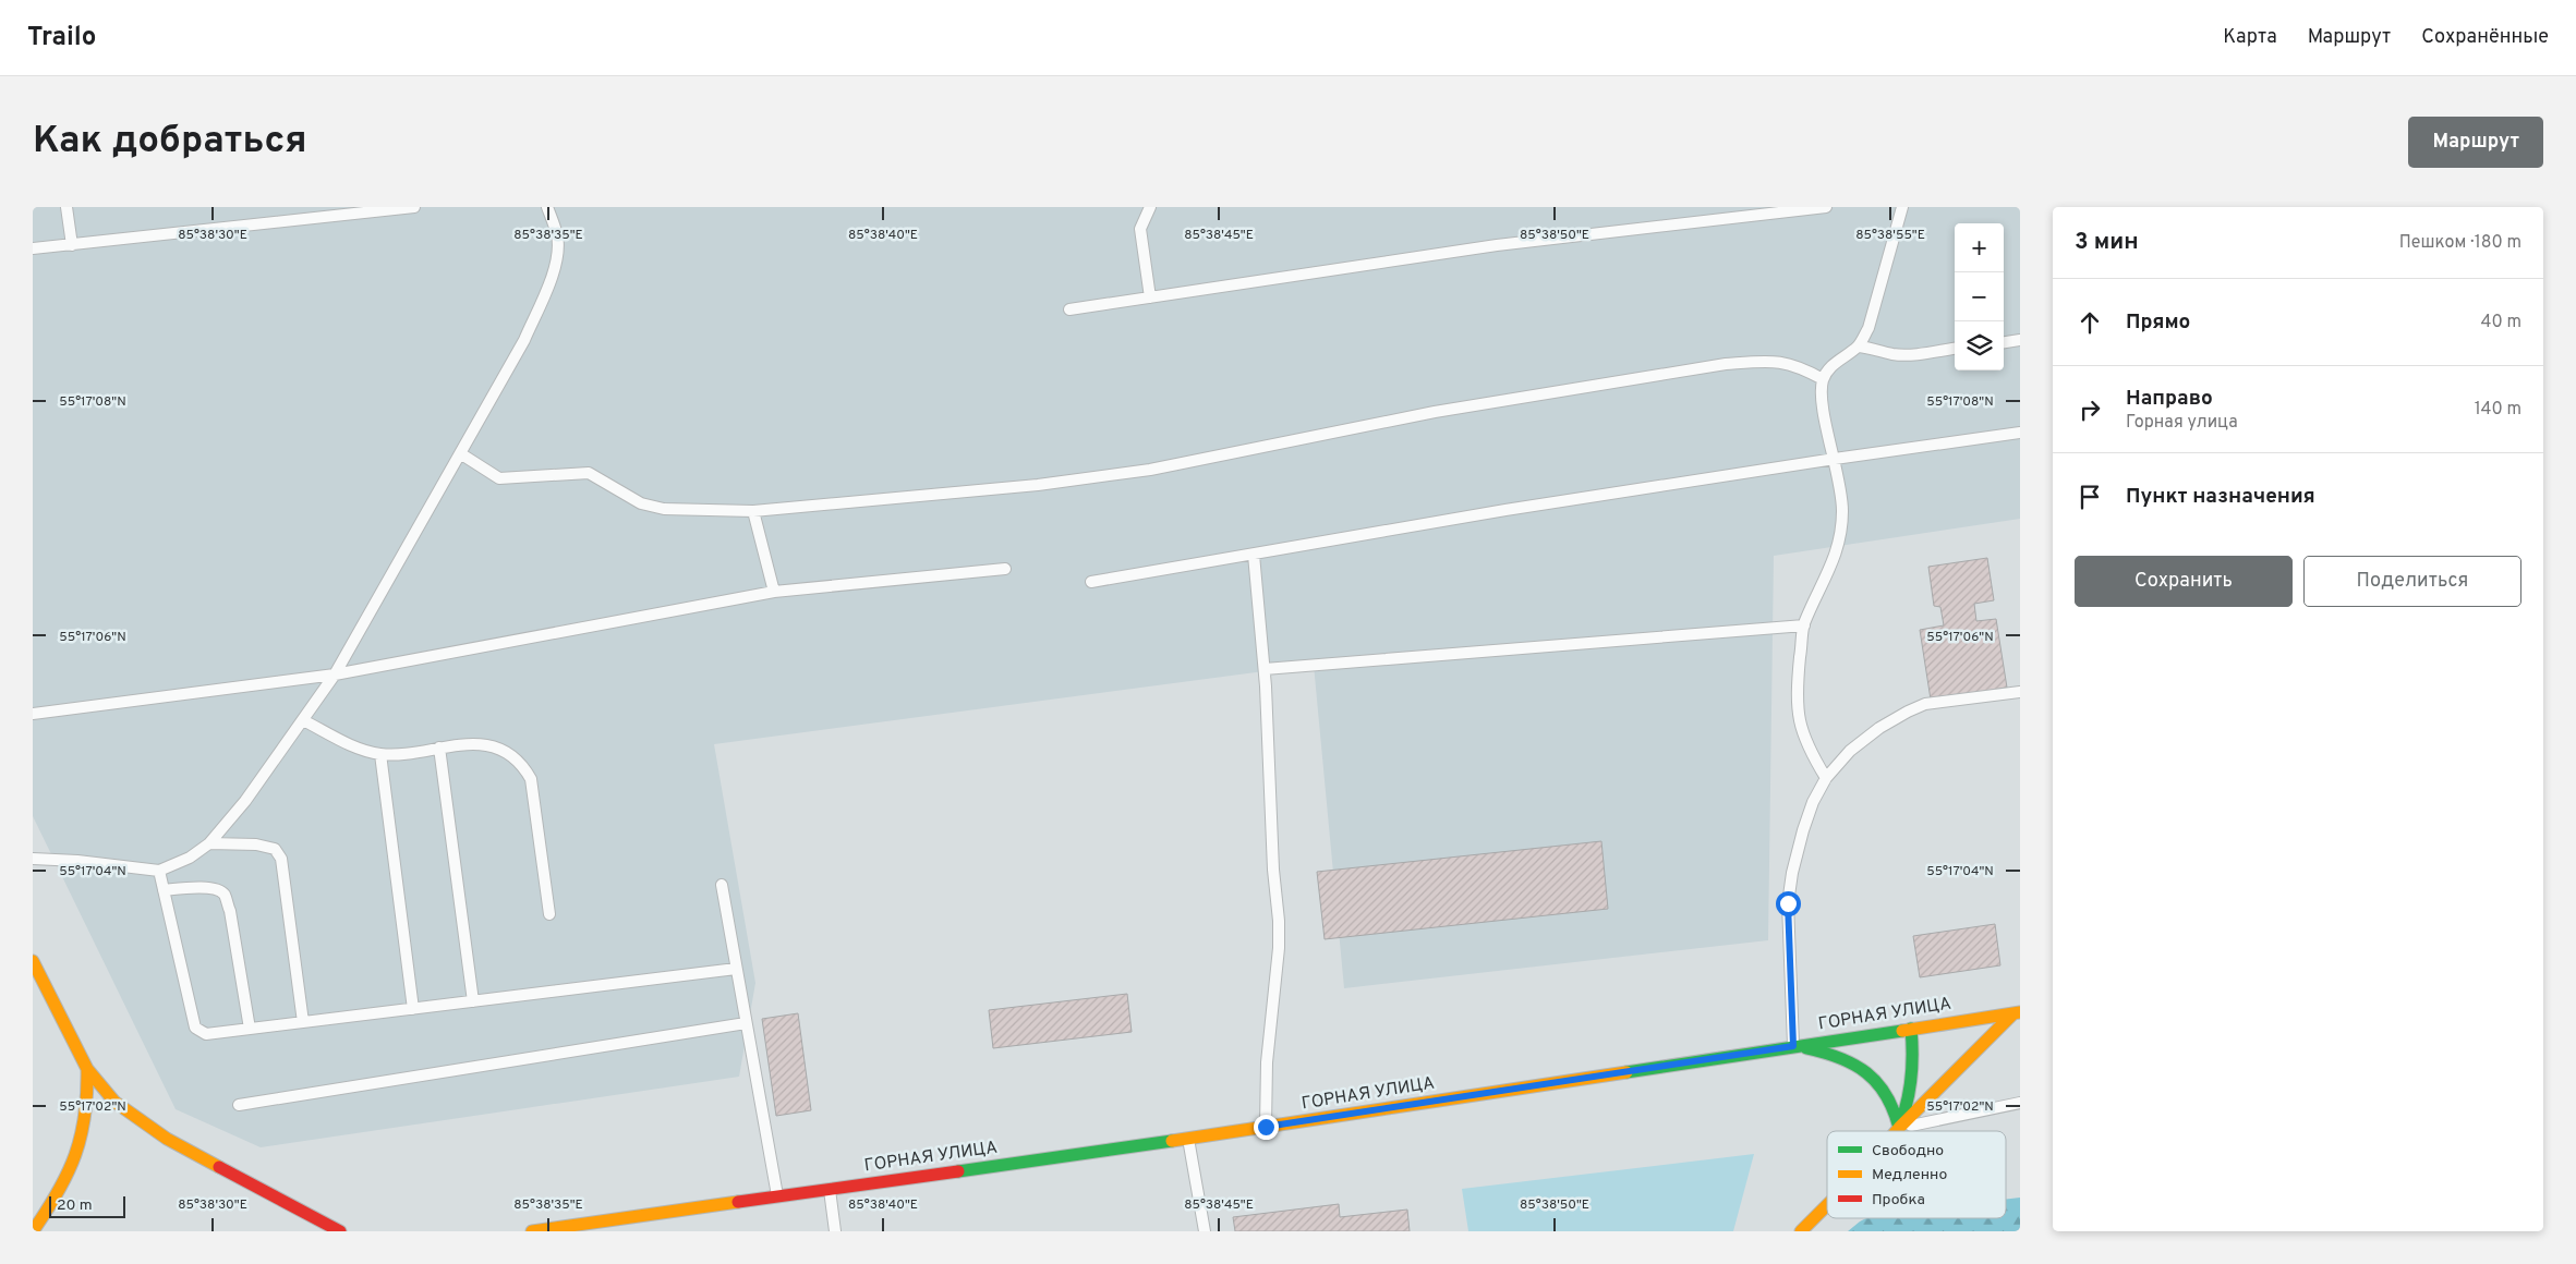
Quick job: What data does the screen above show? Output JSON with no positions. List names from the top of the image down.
{
  "streets": {
    "street": ["ГОРНАЯ УЛИЦА"]
  },
  "legend": ["Свободно", "Медленно", "Пробка"],
  "scale_bar": "20 m",
  "page": {
    "header": "Trailo",
    "nav": ["Карта", "Маршрут", "Сохранённые"],
    "buttons": [
      "Маршрут",
      ["Сохранить", "Поделиться"]
    ],
    "title": "Как добраться",
    "heading": ["3 мин", "Пешком · 180 m"],
    "map_buttons": ["+", "−"],
    "list": [
      ["Прямо", "40 m"],
      ["Направо", "Горная улица", "140 m"],
      "Пункт назначения"
    ],
    "scale": "20 m"
  },
  "coordinates": [
    "85°38'30\"E",
    "85°38'35\"E",
    "85°38'40\"E",
    "85°38'45\"E",
    "85°38'50\"E",
    "85°38'55\"E",
    "55°17'08\"N",
    "55°17'06\"N",
    "55°17'04\"N",
    "55°17'02\"N"
  ]
}
